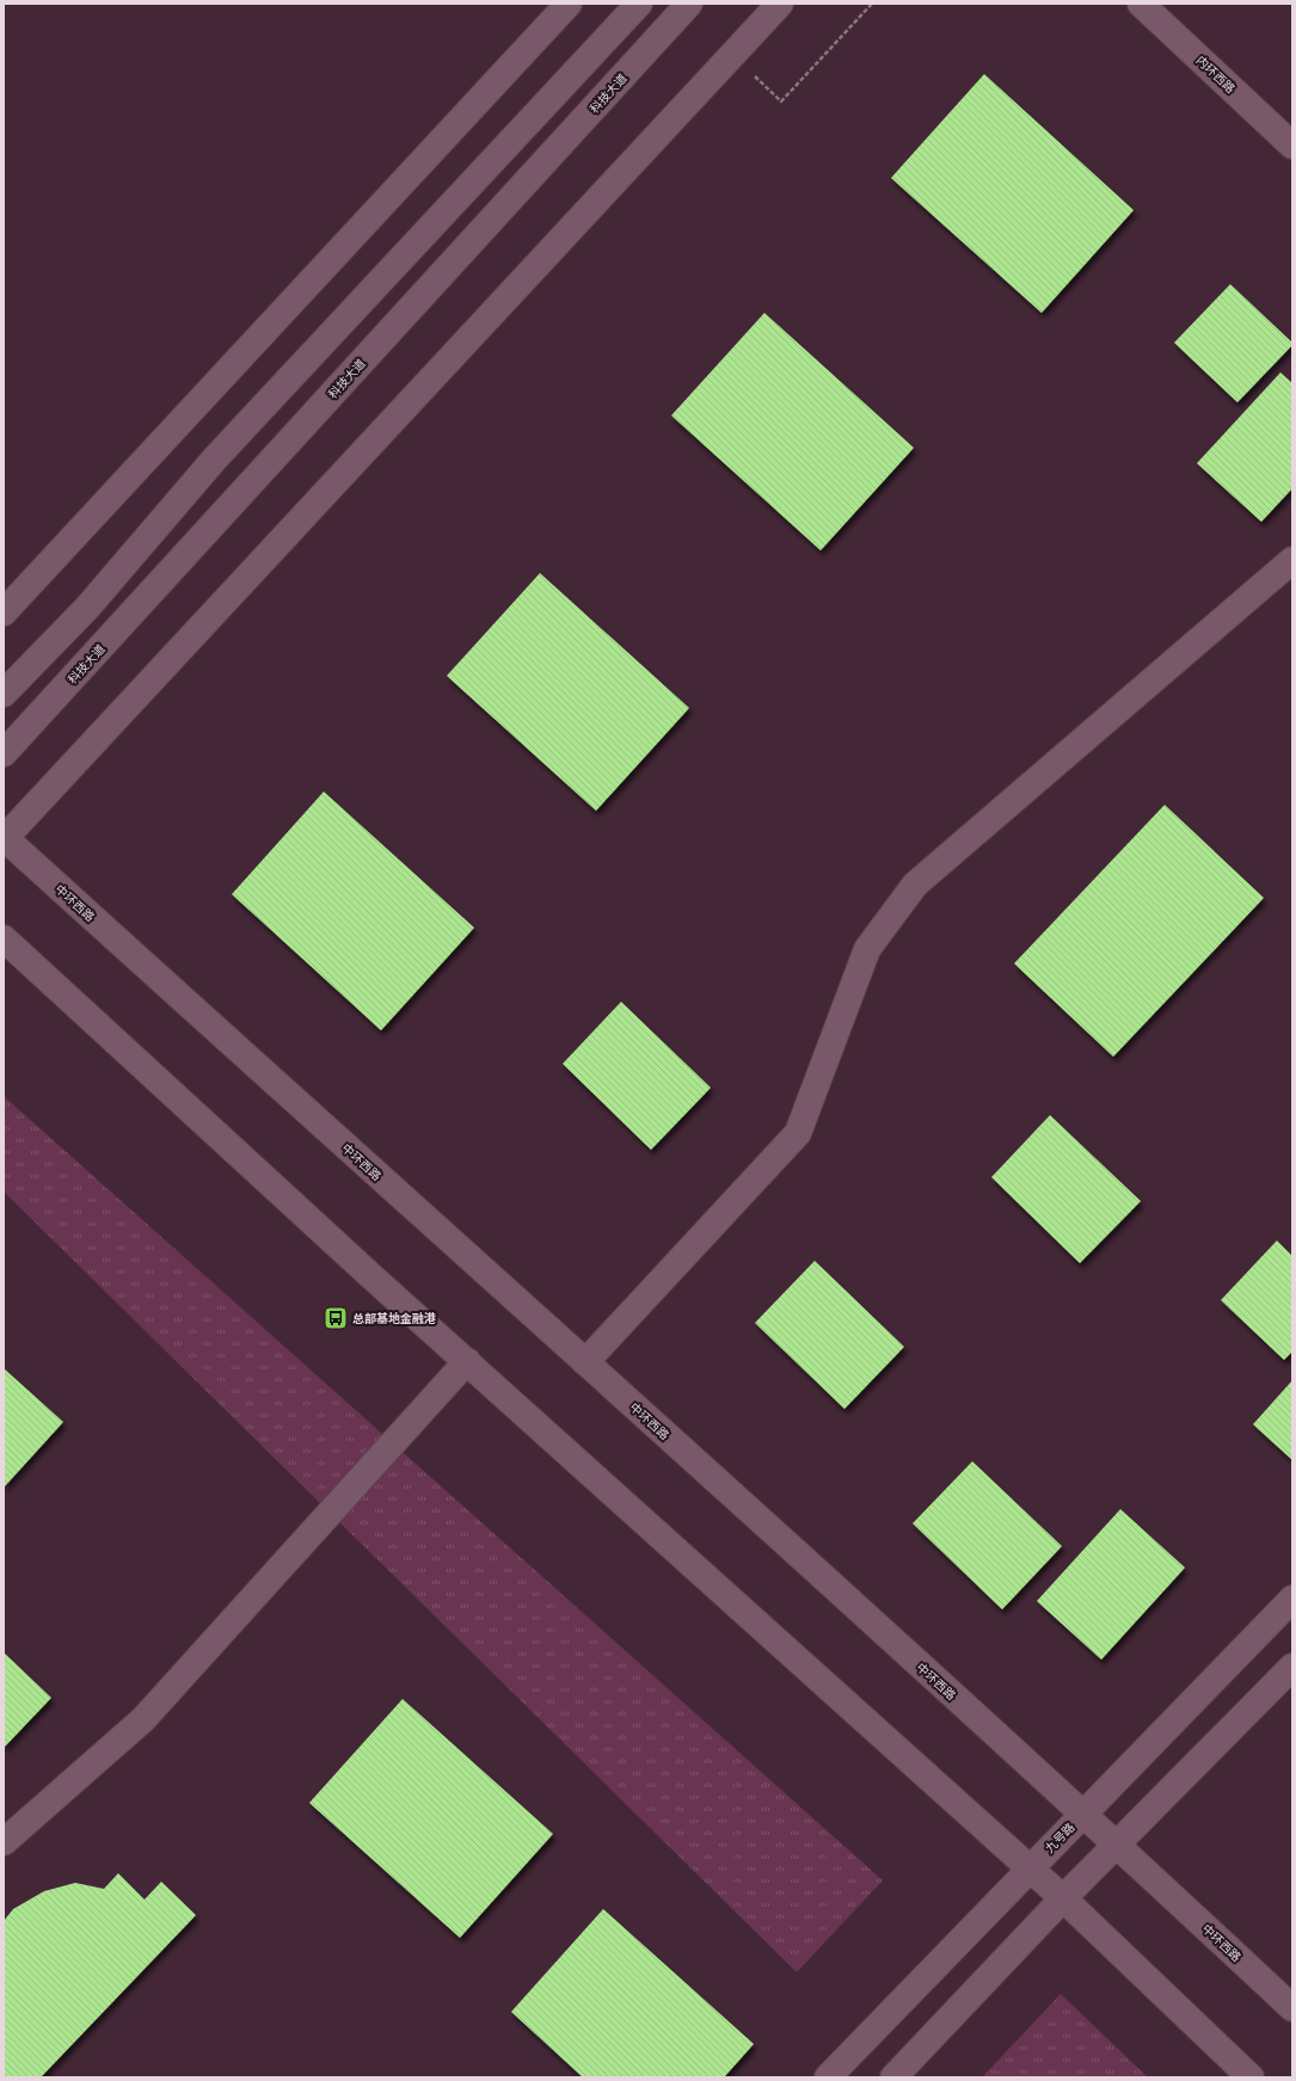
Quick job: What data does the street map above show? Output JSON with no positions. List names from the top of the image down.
{
  "streets": {
    "street": [
      "内环西路",
      "科技大道",
      "中环西路",
      "九号路"
    ]
  },
  "crossings": [
    ["中环西路", "九号路"]
  ],
  "places": {
    "bus stop": ["总部基地金融港"]
  }
}
